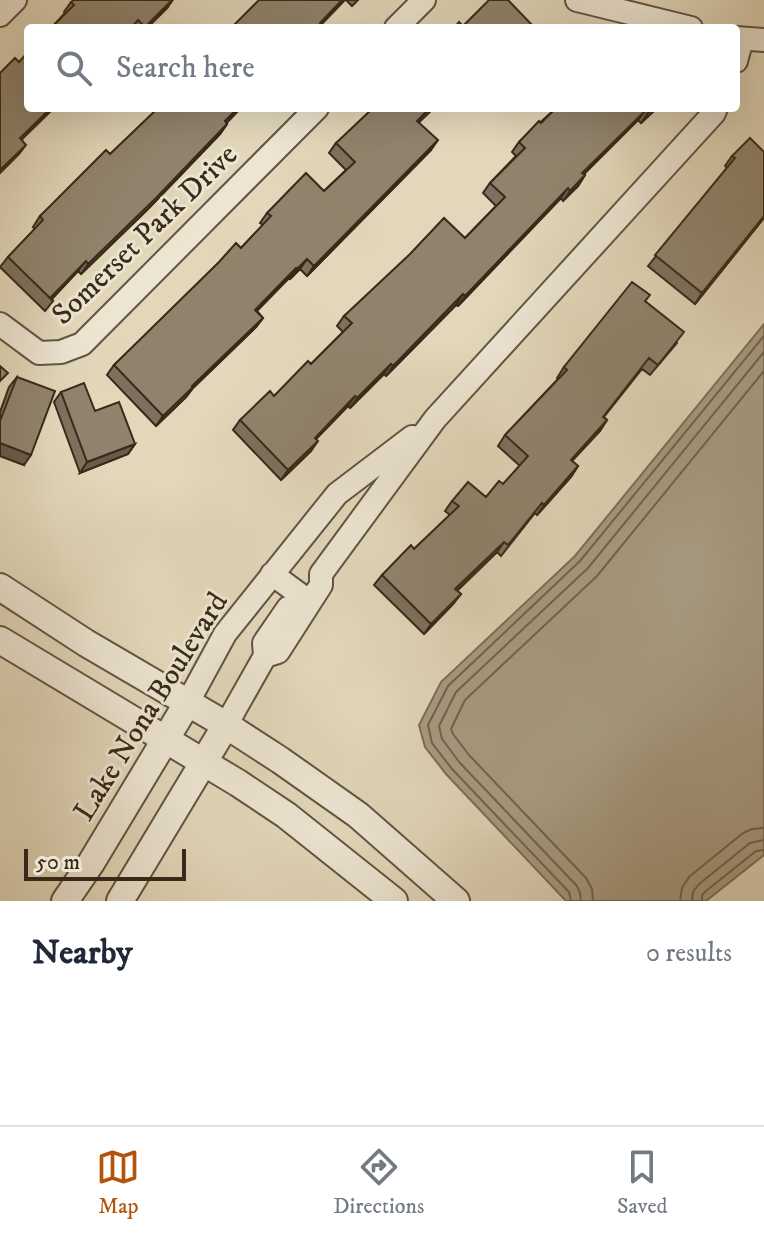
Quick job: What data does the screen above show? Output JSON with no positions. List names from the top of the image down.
{
  "streets": {
    "street": ["Somerset Park Drive", "Lake Nona Boulevard"]
  },
  "scale_bar": "50 m",
  "page": {
    "search": "Search here",
    "scale": "50 m",
    "heading": ["Nearby", "0 results"],
    "nav": ["Map", "Directions", "Saved"]
  }
}
